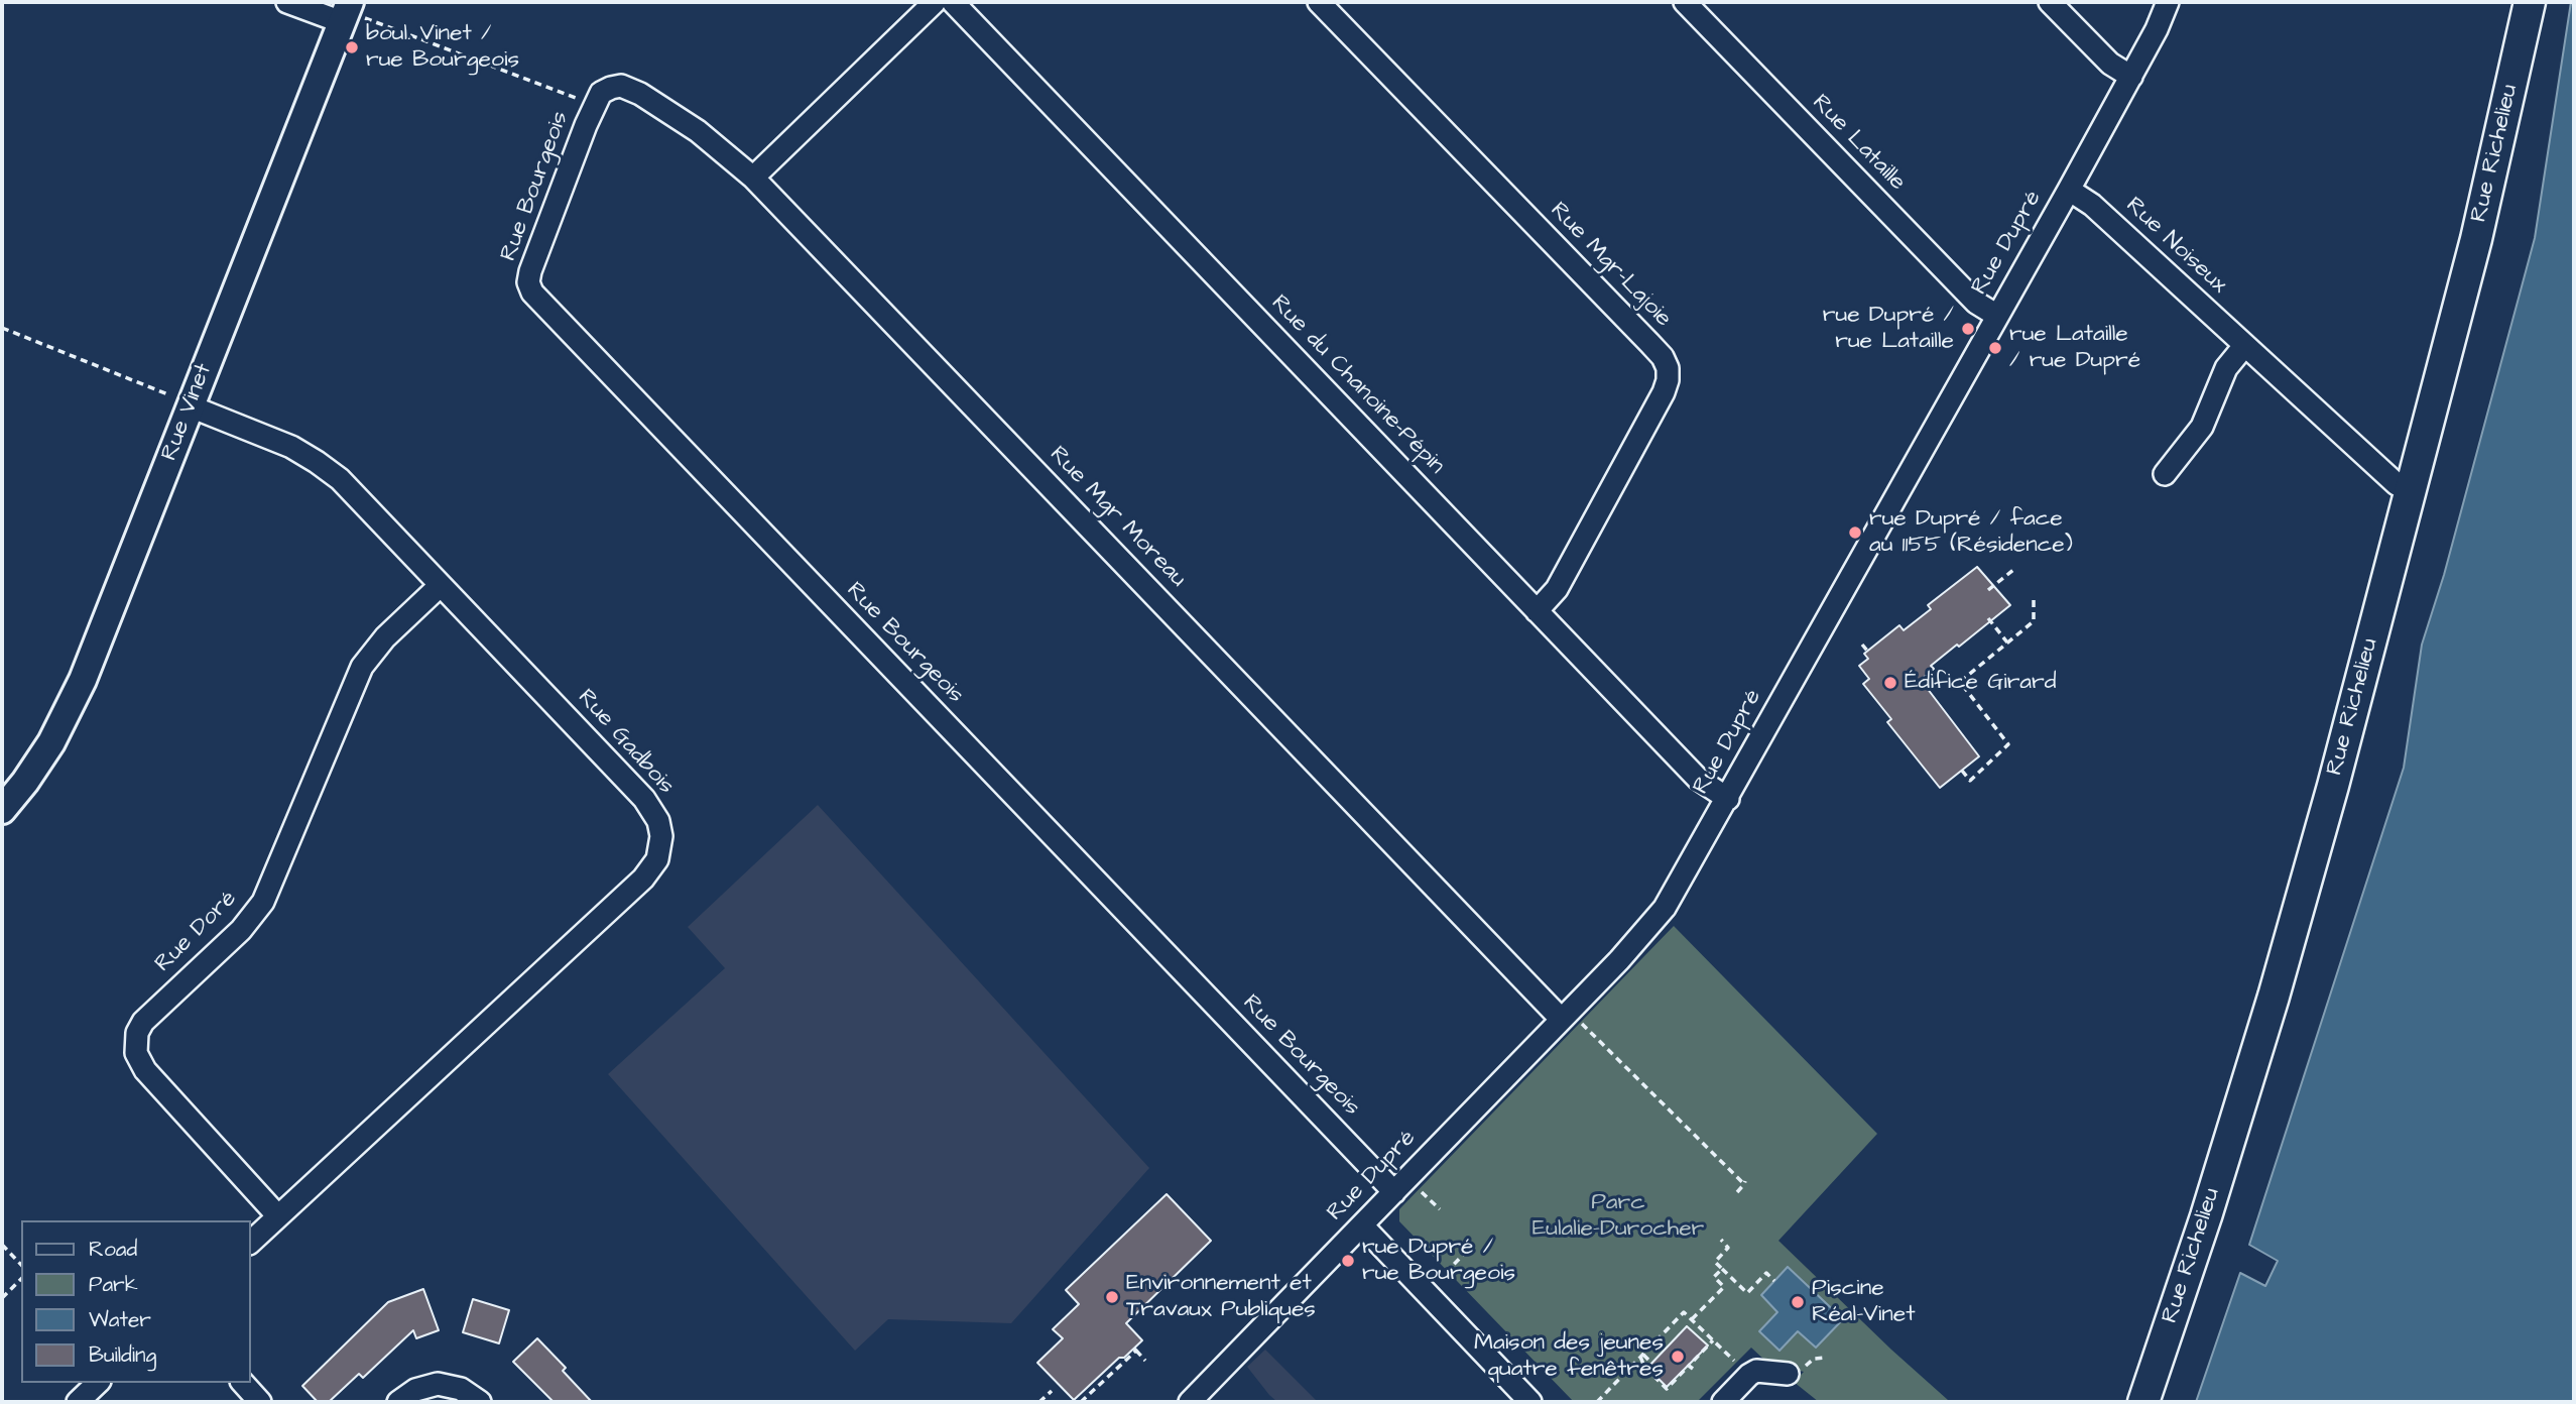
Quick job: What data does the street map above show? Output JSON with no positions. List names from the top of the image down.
{
  "streets": {
    "main road": ["Rue Richelieu"],
    "street": [
      "Rue Lataille",
      "Rue Bourgeois",
      "Rue Dupré",
      "Rue Noiseux",
      "Rue Mgr-Lajoie",
      "Rue du Chanoine-Pépin",
      "Rue Vinet",
      "Rue Mgr Moreau",
      "Rue Gadbois",
      "Rue Doré"
    ]
  },
  "crossings": [
    ["Rue Lataille", "Rue Dupré"],
    ["Rue Richelieu", "Rue Noiseux"],
    ["Rue Bourgeois", "Rue Dupré"],
    ["Rue Bourgeois", "Rue Mgr Moreau"],
    ["Rue Dupré", "Rue Noiseux"],
    ["Rue Dupré", "Rue du Chanoine-Pépin"],
    ["Rue Dupré", "Rue Mgr Moreau"],
    ["Rue Mgr-Lajoie", "Rue du Chanoine-Pépin"],
    ["Rue Vinet", "Rue Gadbois"],
    ["Rue Gadbois", "Rue Doré"]
  ],
  "parks": ["Parc Eulalie-Durocher"],
  "places": [
    "boul. Vinet / rue Bourgeois",
    "rue Dupré / rue Lataille",
    "rue Lataille / rue Dupré",
    "rue Dupré / face au 1155 (Résidence)",
    "Édifice Girard",
    "rue Dupré / rue Bourgeois",
    "Environnement et Travaux Publiques",
    "Piscine Réal-Vinet",
    "Maison des jeunes quatre fenêtres"
  ],
  "legend": [
    "Road",
    "Park",
    "Water",
    "Building"
  ]
}
